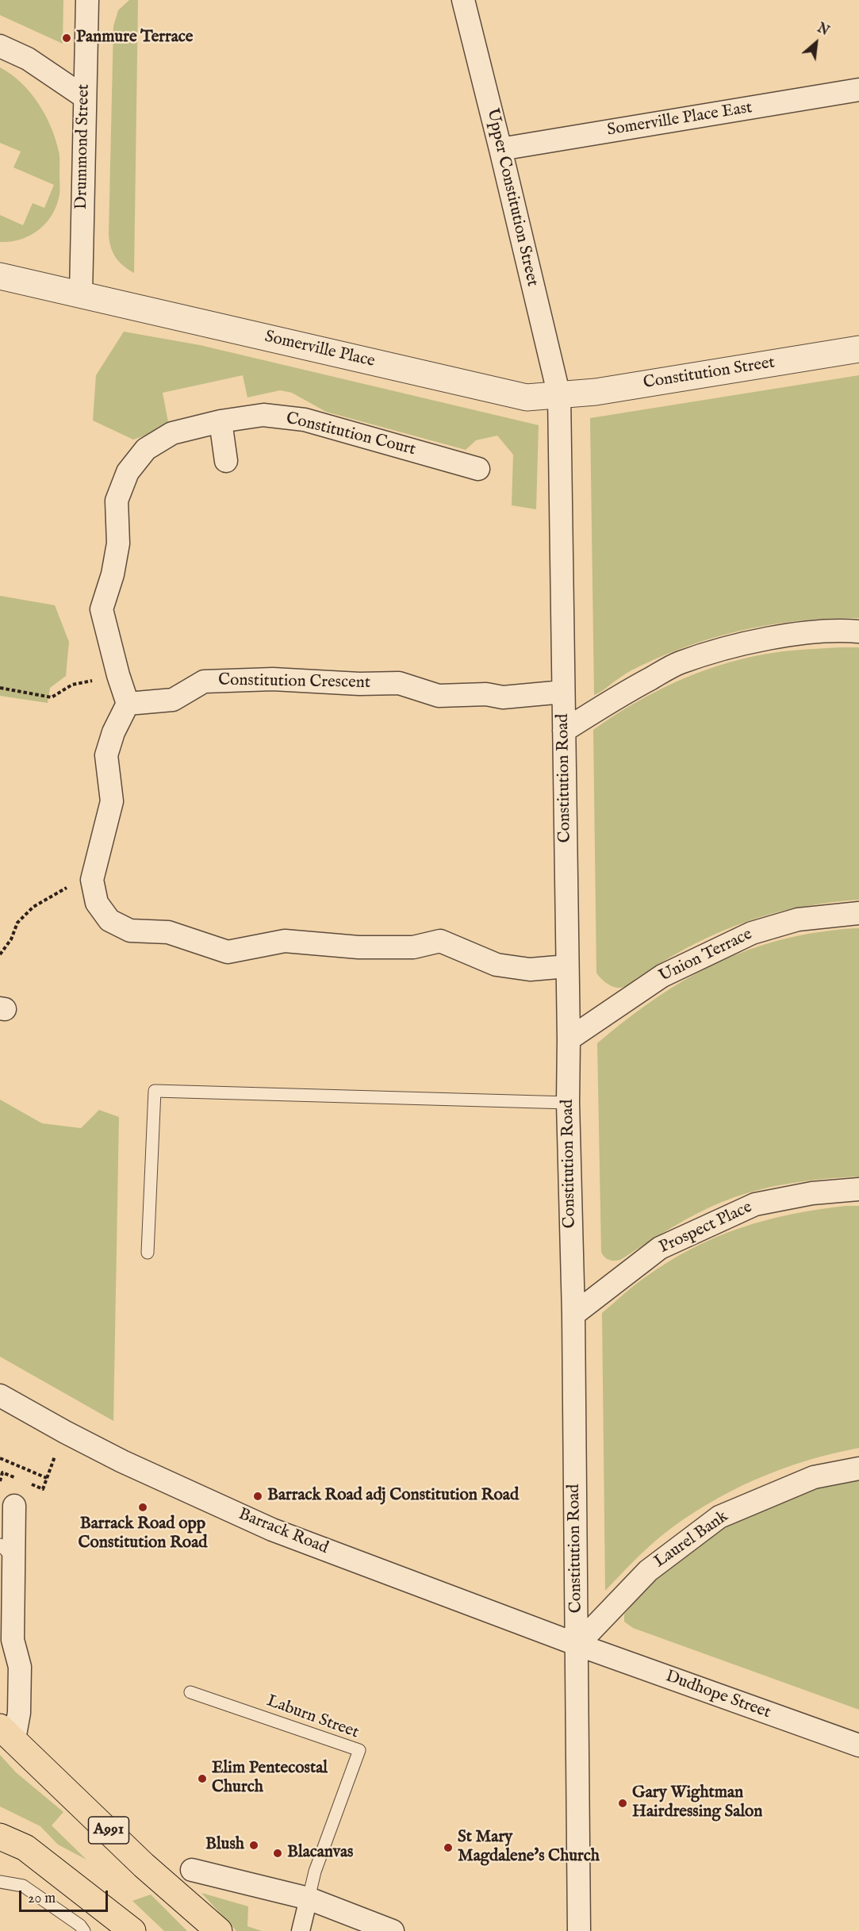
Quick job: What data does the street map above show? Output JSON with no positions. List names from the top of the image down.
{
  "streets": {
    "main road": ["A991"],
    "street": [
      "Somerville Place East",
      "Drummond Street",
      "Upper Constitution Street",
      "Somerville Place",
      "Constitution Street",
      "Constitution Court",
      "Constitution Crescent",
      "Constitution Road",
      "Union Terrace",
      "Prospect Place",
      "Barrack Road",
      "Laurel Bank",
      "Dudhope Street"
    ],
    "lane": ["Laburn Street"]
  },
  "crossings": [
    ["Somerville Place East", "Upper Constitution Street"],
    ["Drummond Street", "Somerville Place"],
    ["Upper Constitution Street", "Somerville Place"],
    ["Upper Constitution Street", "Constitution Street"],
    ["Upper Constitution Street", "Constitution Road"],
    ["Somerville Place", "Constitution Street"],
    ["Somerville Place", "Constitution Road"],
    ["Constitution Street", "Constitution Road"],
    ["Constitution Court", "Constitution Crescent"],
    ["Constitution Crescent", "Constitution Road"],
    ["Constitution Road", "Union Terrace"],
    ["Constitution Road", "Prospect Place"],
    ["Constitution Road", "Barrack Road"],
    ["Constitution Road", "Laurel Bank"],
    ["Constitution Road", "Dudhope Street"],
    ["Barrack Road", "Laurel Bank"],
    ["Barrack Road", "Dudhope Street"],
    ["Laurel Bank", "Dudhope Street"]
  ],
  "places": [
    "Panmure Terrace",
    "Barrack Road adj Constitution Road",
    "Barrack Road opp Constitution Road",
    "Elim Pentecostal Church",
    "Gary Wightman Hairdressing Salon",
    "Blush",
    "St Mary Magdalene's Church",
    "Blacanvas"
  ],
  "scale_bar": "20 m",
  "north": "top right"
}
